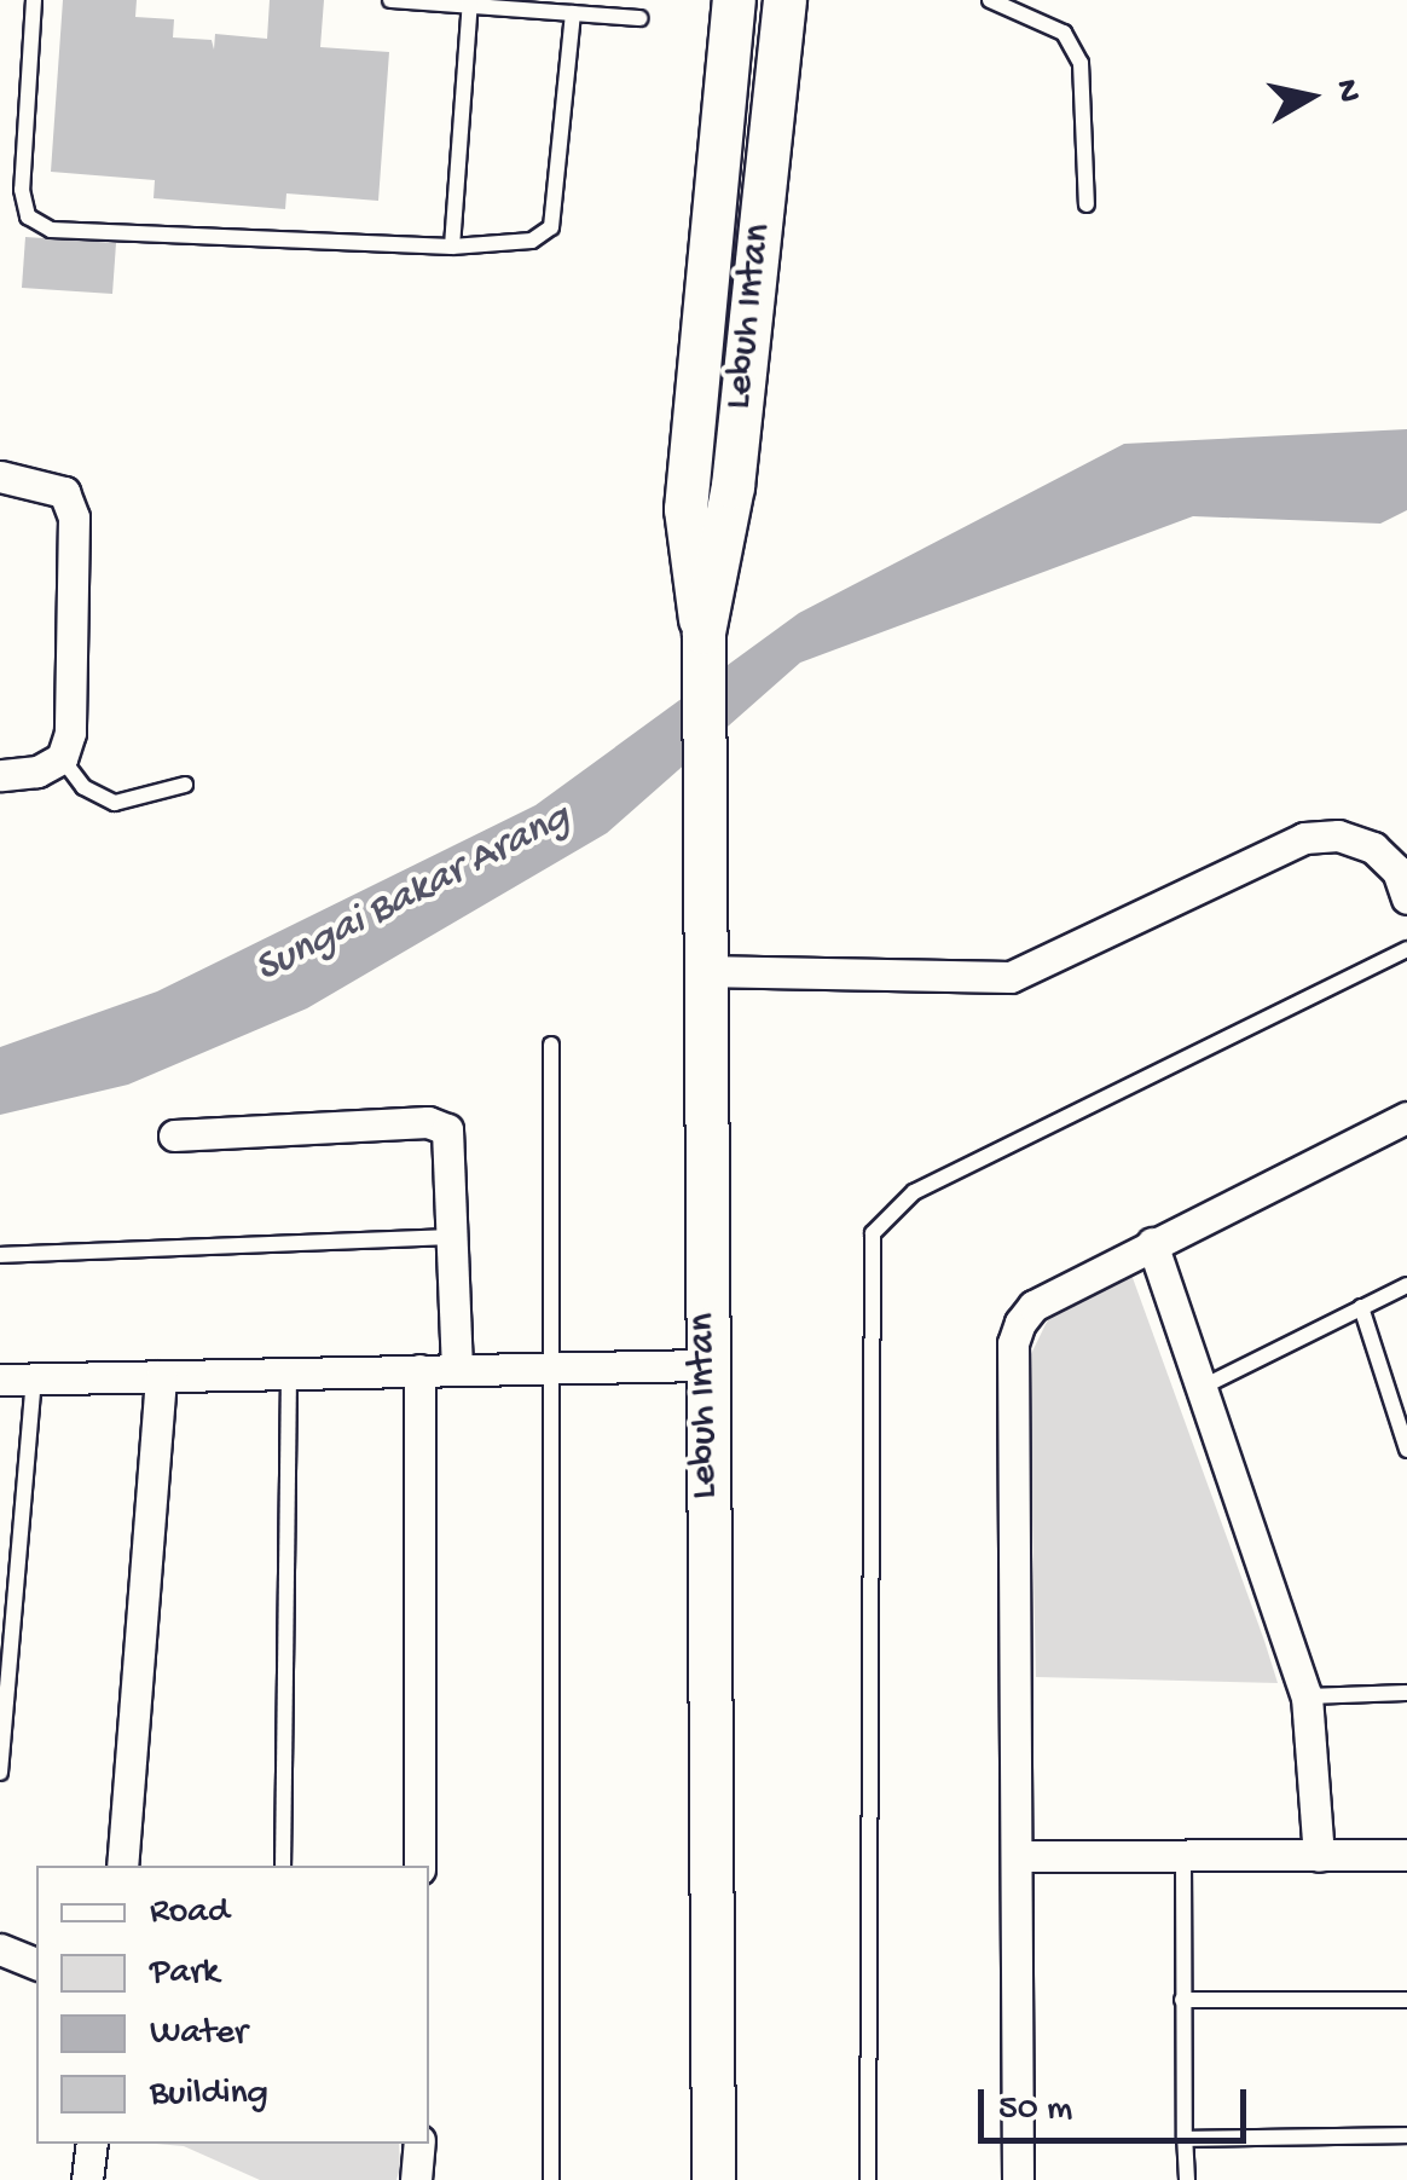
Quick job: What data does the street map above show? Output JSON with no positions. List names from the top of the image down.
{
  "streets": {
    "main road": ["Lebuh Intan"]
  },
  "water": ["Sungai Bakar Arang"],
  "legend": [
    "Road",
    "Park",
    "Water",
    "Building"
  ],
  "scale_bar": "50 m",
  "north": "right"
}
